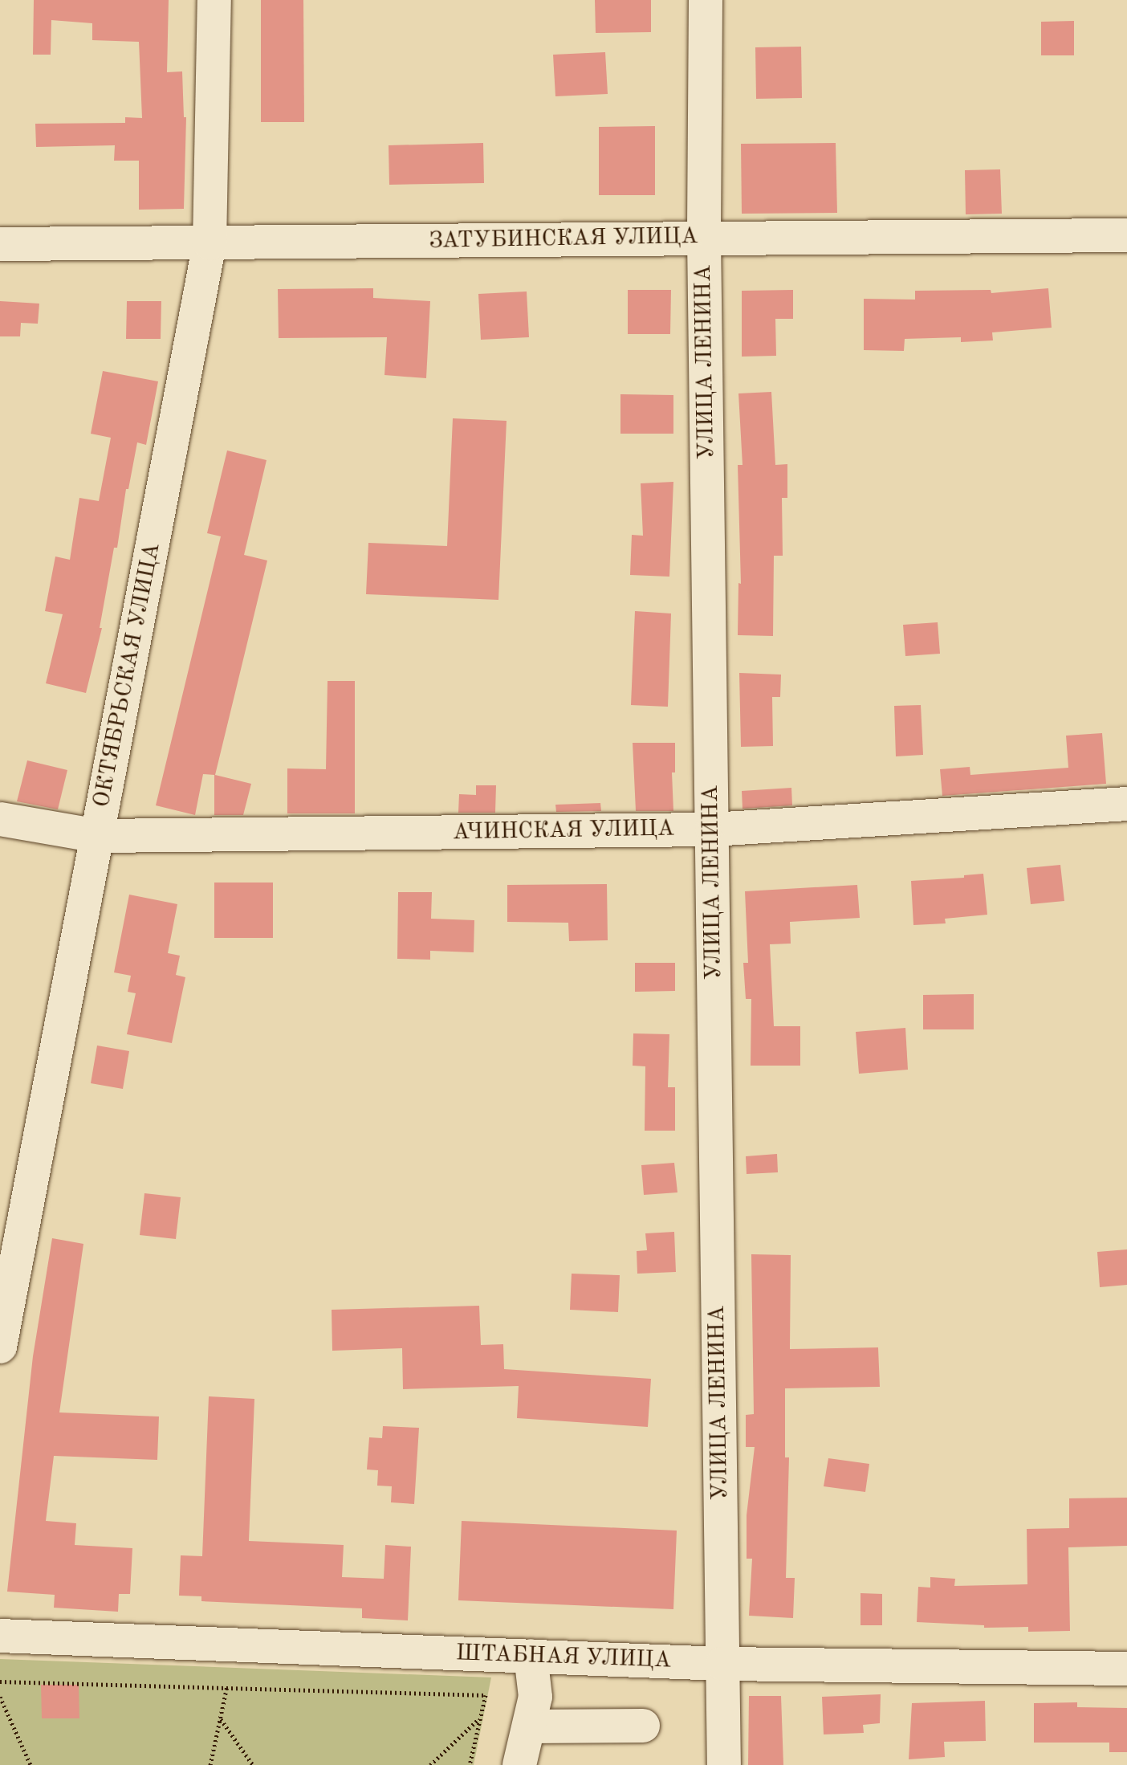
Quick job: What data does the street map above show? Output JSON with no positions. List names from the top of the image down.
{
  "streets": {
    "street": [
      "ЗАТУБИНСКАЯ УЛИЦА",
      "УЛИЦА ЛЕНИНА",
      "ОКТЯБРЬСКАЯ УЛИЦА",
      "АЧИНСКАЯ УЛИЦА",
      "ШТАБНАЯ УЛИЦА"
    ]
  },
  "crossings": [
    ["ЗАТУБИНСКАЯ УЛИЦА", "УЛИЦА ЛЕНИНА"],
    ["ЗАТУБИНСКАЯ УЛИЦА", "ОКТЯБРЬСКАЯ УЛИЦА"],
    ["УЛИЦА ЛЕНИНА", "АЧИНСКАЯ УЛИЦА"],
    ["УЛИЦА ЛЕНИНА", "ШТАБНАЯ УЛИЦА"],
    ["ОКТЯБРЬСКАЯ УЛИЦА", "АЧИНСКАЯ УЛИЦА"]
  ]
}
